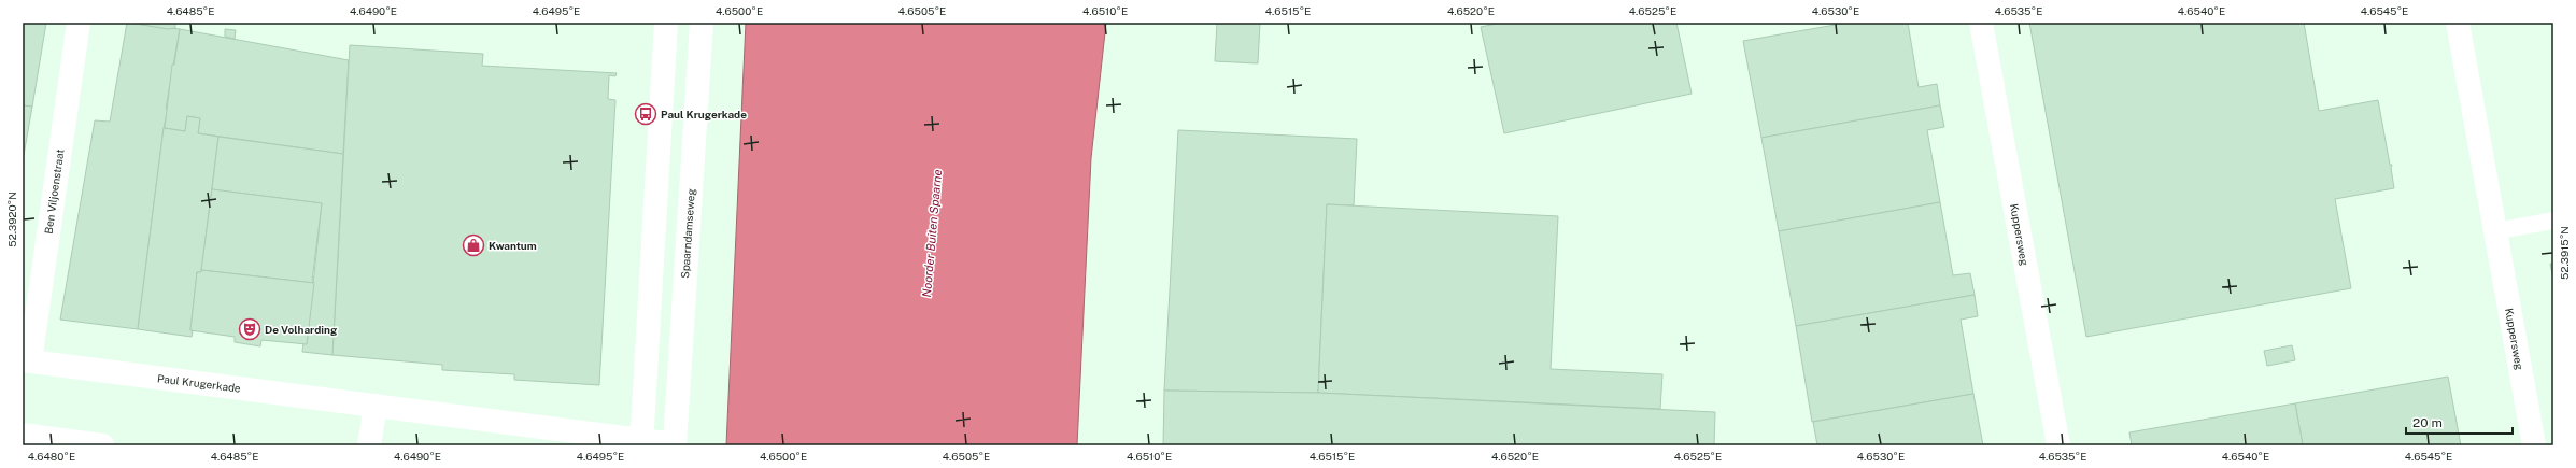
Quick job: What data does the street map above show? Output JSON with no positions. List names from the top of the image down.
{
  "streets": {
    "street": [
      "Ben Viljoenstraat",
      "Spaarndamseweg",
      "Kuppersweg",
      "Paul Krugerkade"
    ]
  },
  "crossings": [
    ["Ben Viljoenstraat", "Paul Krugerkade"],
    ["Spaarndamseweg", "Paul Krugerkade"]
  ],
  "water": ["Noorder Buiten Spaarne"],
  "places": {
    "bus stop": ["Paul Krugerkade"],
    "shop": ["Kwantum"],
    "theatre": ["De Volharding"]
  },
  "scale_bar": "20 m",
  "coordinates": [
    "4.6485°E",
    "4.6490°E",
    "4.6495°E",
    "4.6500°E",
    "4.6505°E",
    "4.6510°E",
    "4.6515°E",
    "4.6520°E",
    "4.6525°E",
    "4.6530°E",
    "4.6535°E",
    "4.6540°E",
    "4.6545°E",
    "52.3920°N",
    "52.3915°N",
    "4.6480°E"
  ]
}
